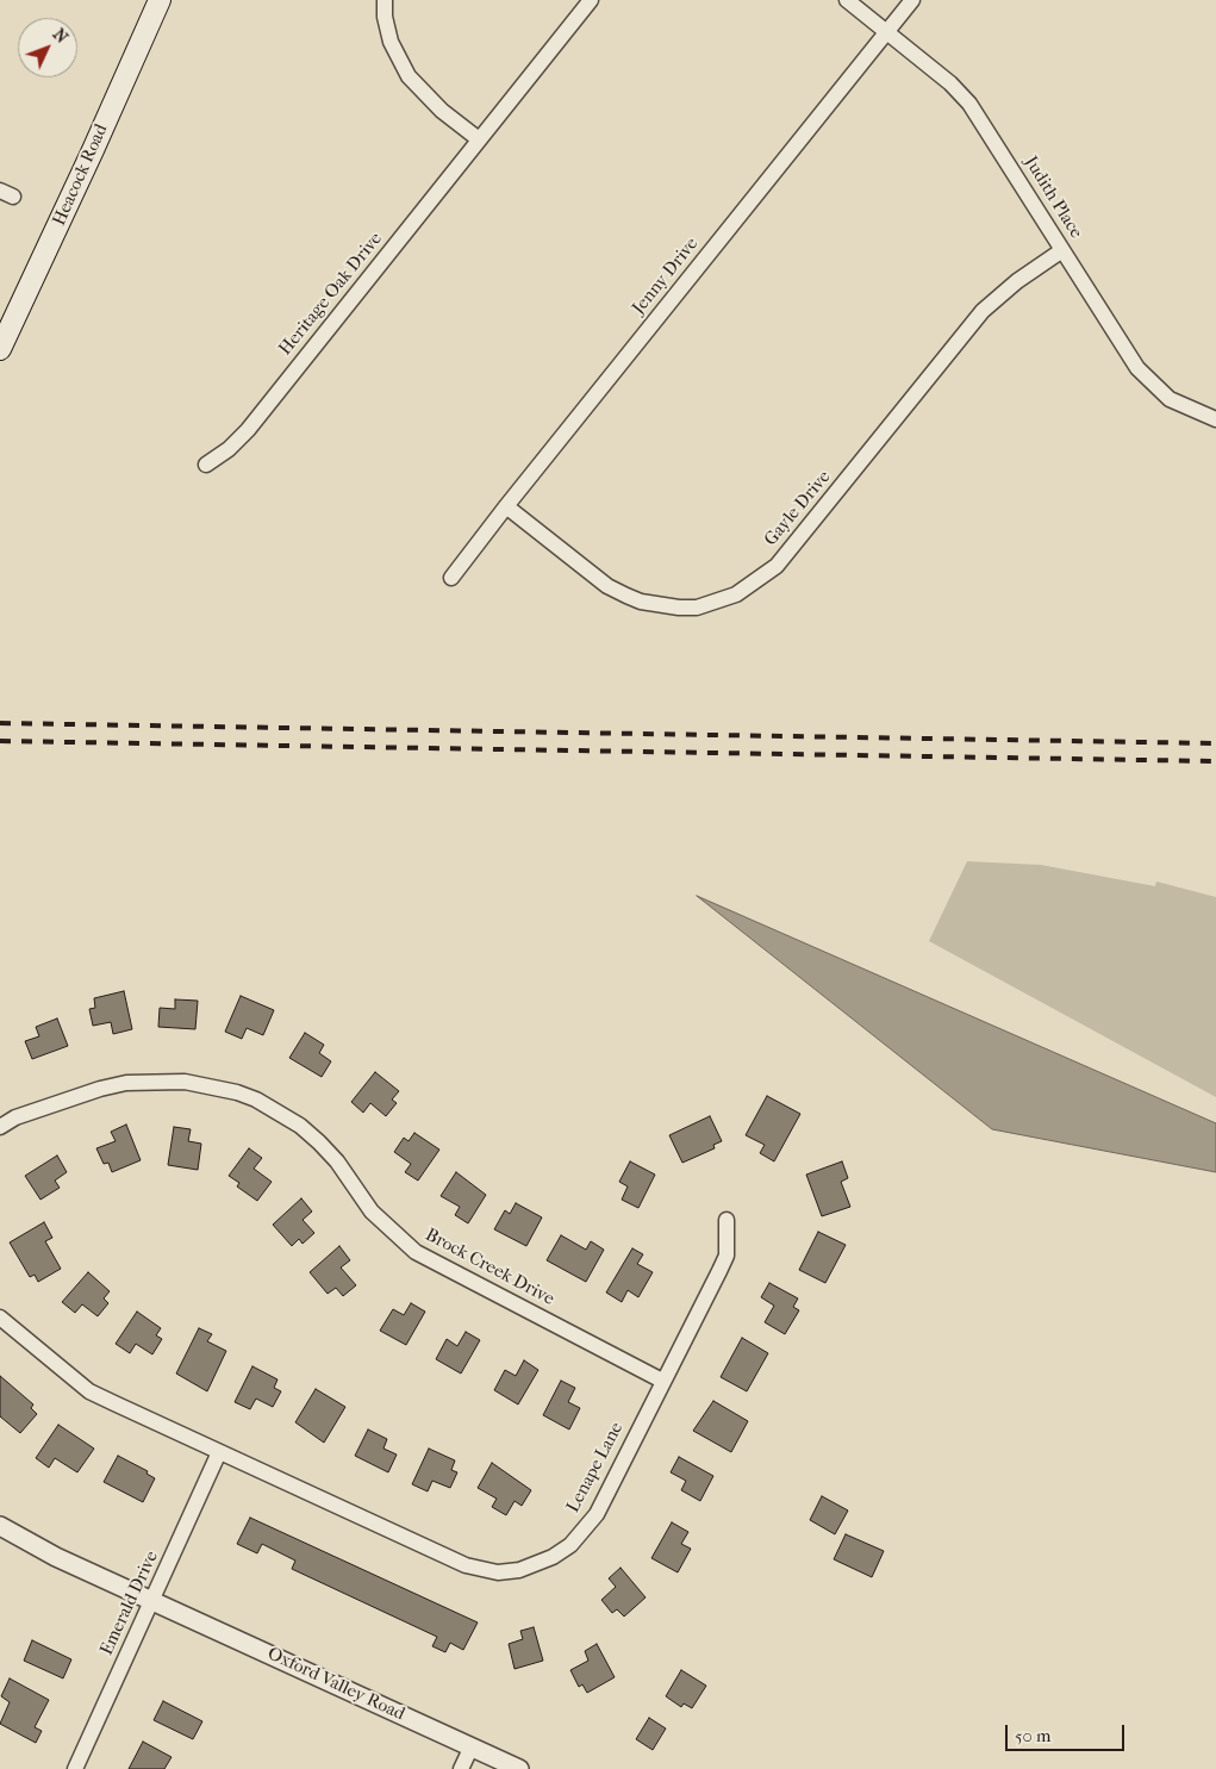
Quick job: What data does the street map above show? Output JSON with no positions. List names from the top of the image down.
{
  "streets": {
    "main road": ["Heacock Road"],
    "street": [
      "Judith Place",
      "Jenny Drive",
      "Heritage Oak Drive",
      "Gayle Drive",
      "Brock Creek Drive",
      "Lenape Lane",
      "Emerald Drive",
      "Oxford Valley Road"
    ]
  },
  "crossings": [
    ["Judith Place", "Jenny Drive"],
    ["Judith Place", "Gayle Drive"],
    ["Jenny Drive", "Gayle Drive"],
    ["Brock Creek Drive", "Lenape Lane"],
    ["Lenape Lane", "Emerald Drive"],
    ["Emerald Drive", "Oxford Valley Road"]
  ],
  "scale_bar": "50 m",
  "north": "top right"
}
